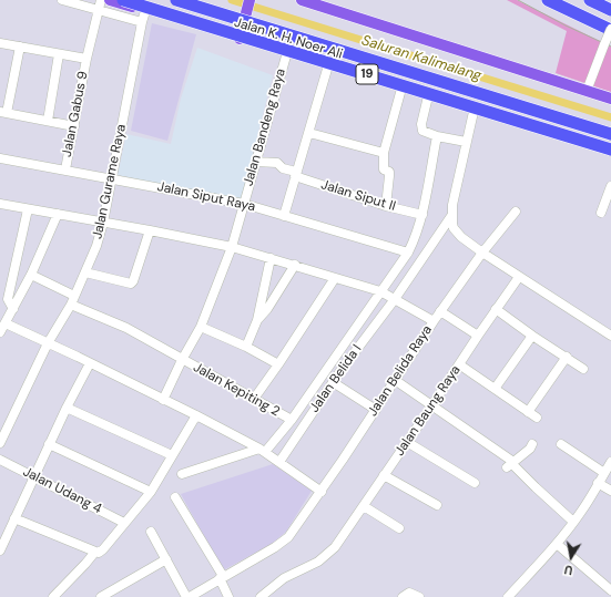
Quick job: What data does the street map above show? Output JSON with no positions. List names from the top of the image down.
{
  "streets": {
    "highway": ["19"],
    "main road": ["Jalan K. H. Noer Ali"],
    "street": [
      "Jalan Gabus 9",
      "Jalan Bandeng Raya",
      "Jalan Gurame Raya",
      "Jalan Siput II",
      "Jalan Siput Raya",
      "Jalan Belida Raya",
      "Jalan Belida I",
      "Jalan Kepiting 2",
      "Jalan Baung Raya",
      "Jalan Udang 4"
    ]
  },
  "crossings": [
    ["Jalan K. H. Noer Ali", "Jalan Bandeng Raya"],
    ["Jalan K. H. Noer Ali", "Jalan Gurame Raya"],
    ["Jalan Gabus 9", "Jalan Siput Raya"],
    ["Jalan Bandeng Raya", "Jalan Siput II"],
    ["Jalan Bandeng Raya", "Jalan Siput Raya"],
    ["Jalan Bandeng Raya", "Jalan Kepiting 2"],
    ["Jalan Gurame Raya", "Jalan Siput Raya"],
    ["Jalan Gurame Raya", "Jalan Kepiting 2"]
  ],
  "water": ["Saluran Kalimalang"],
  "north": "bottom"
}
